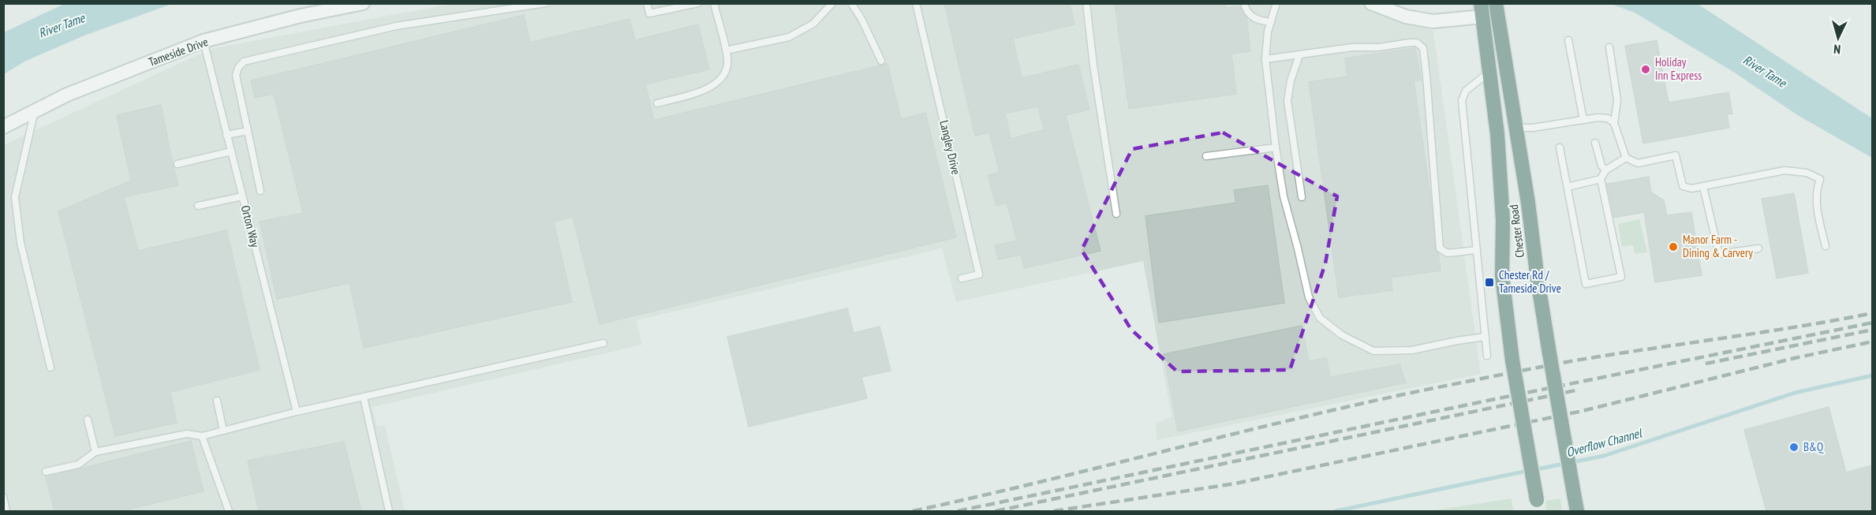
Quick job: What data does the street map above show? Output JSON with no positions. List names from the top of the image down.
{
  "streets": {
    "highway": ["Chester Road"],
    "street": ["Tameside Drive"],
    "lane": ["Langley Drive", "Orton Way"]
  },
  "crossings": [
    ["Tameside Drive", "Orton Way"]
  ],
  "water": ["River Tame", "Overflow Channel"],
  "places": {
    "other": ["Holiday Inn Express", "Manor Farm - Dining & Carvery", "B&Q"],
    "transit": ["Chester Rd / Tameside Drive"]
  },
  "north": "bottom"
}
